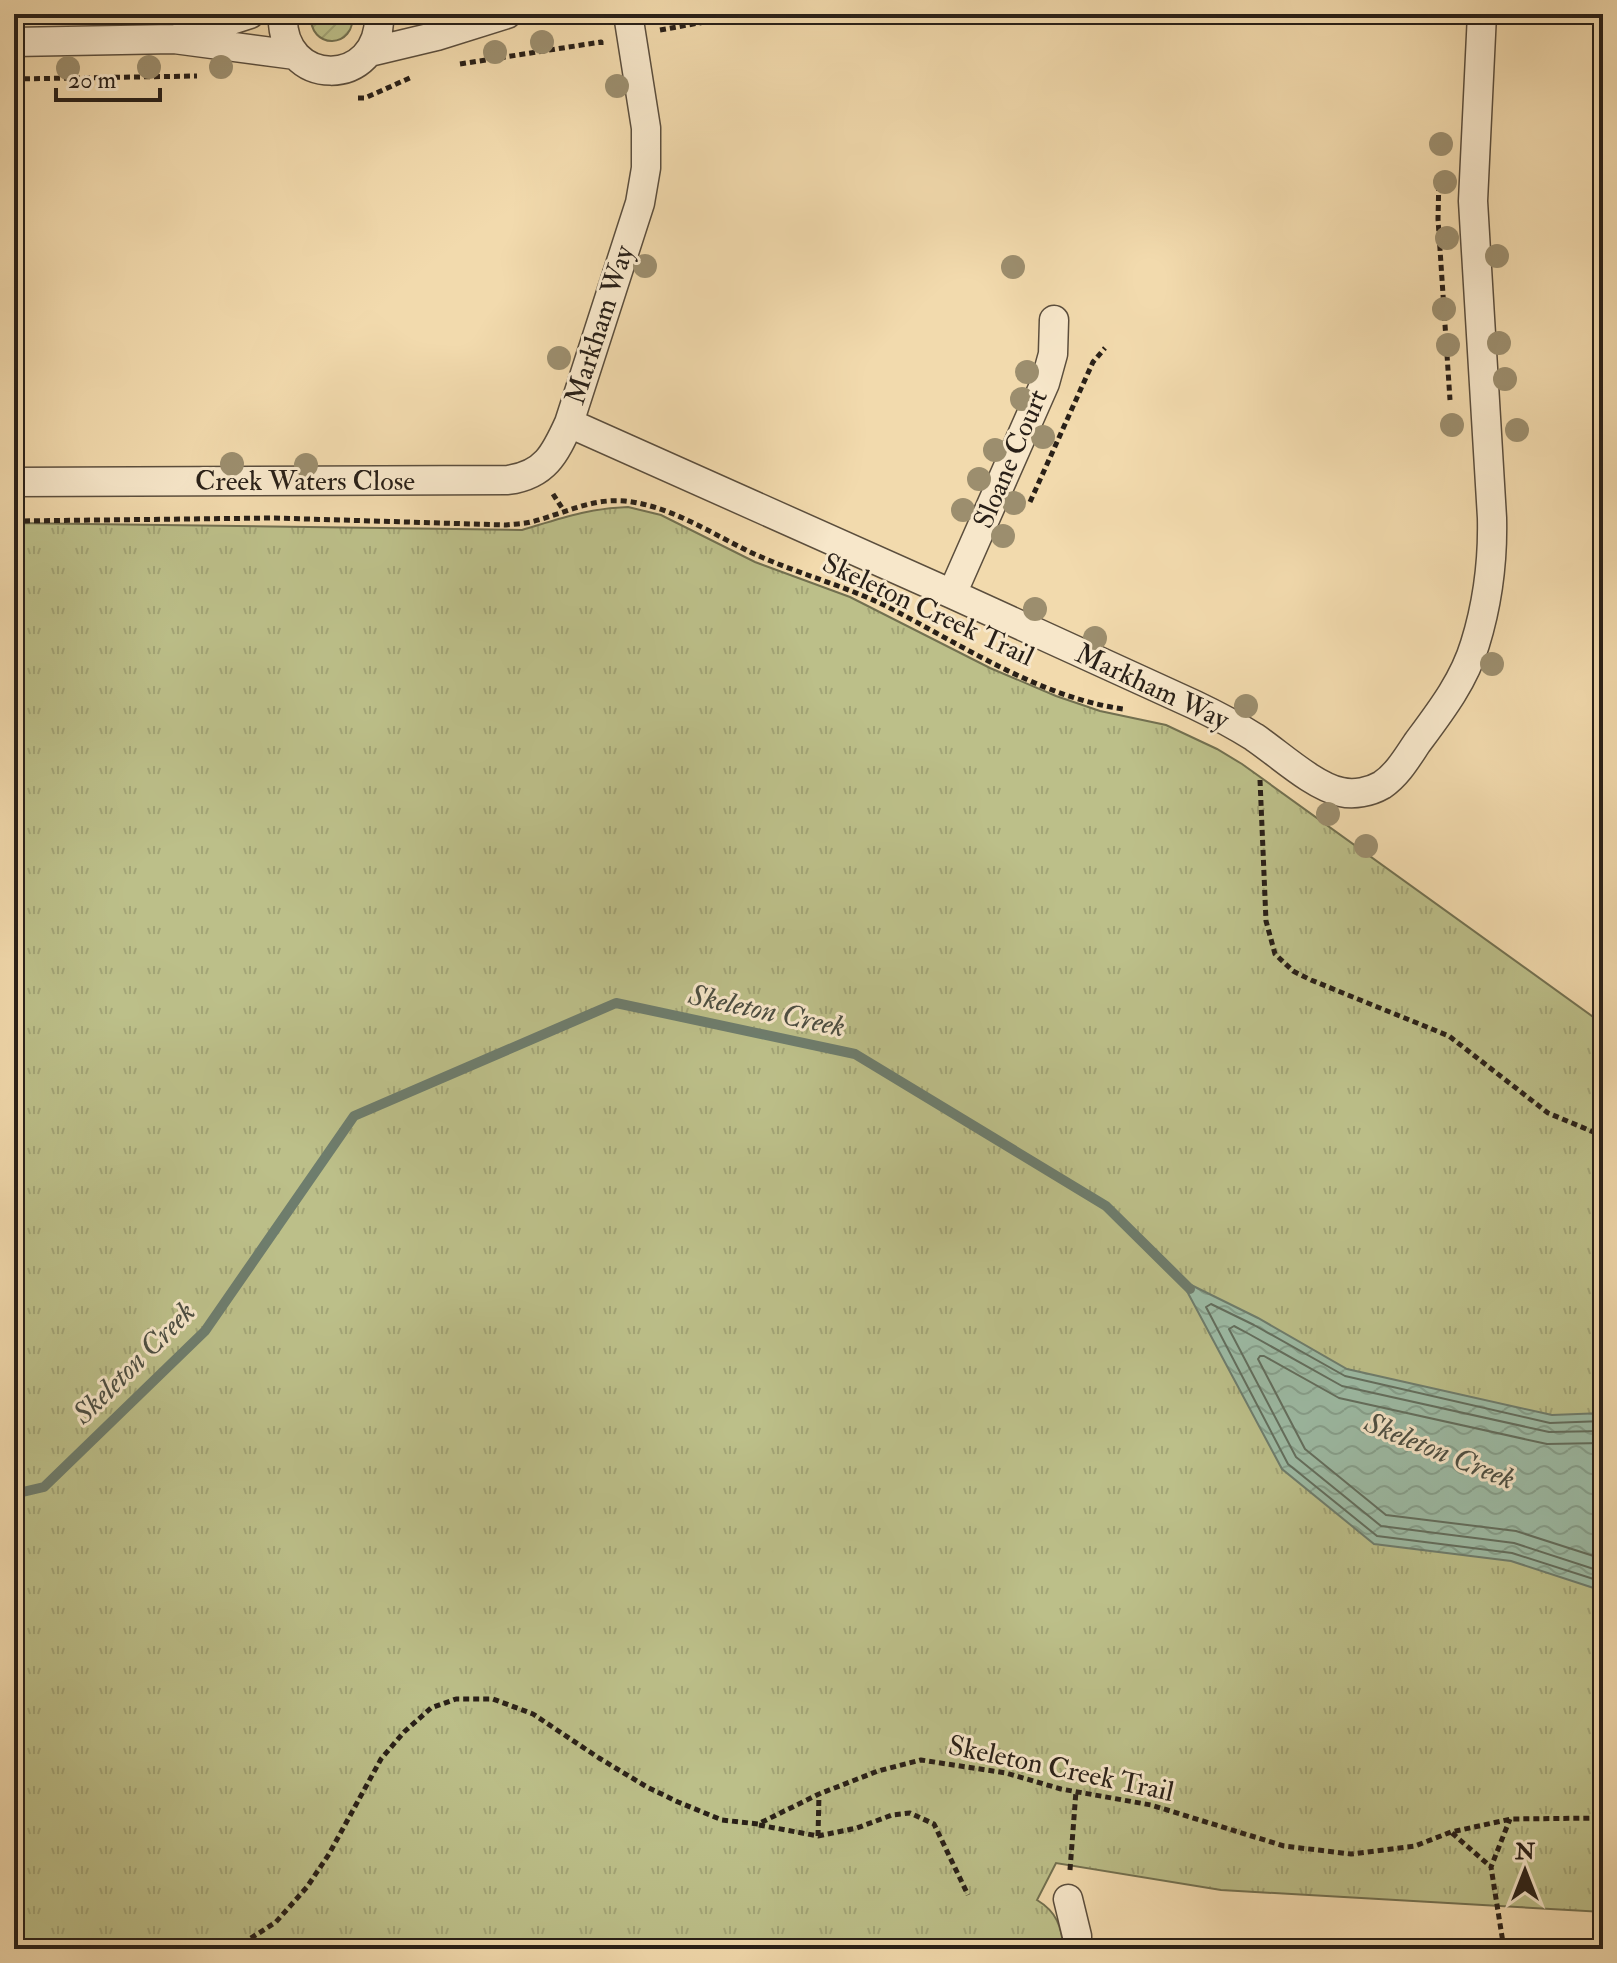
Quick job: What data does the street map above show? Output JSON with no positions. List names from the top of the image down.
{
  "streets": {
    "street": ["Markham Way", "Sloane Court", "Creek Waters Close"],
    "path": ["Skeleton Creek Trail"]
  },
  "crossings": [
    ["Markham Way", "Sloane Court"]
  ],
  "water": ["Skeleton Creek"],
  "scale_bar": "20 m",
  "north": "top"
}
